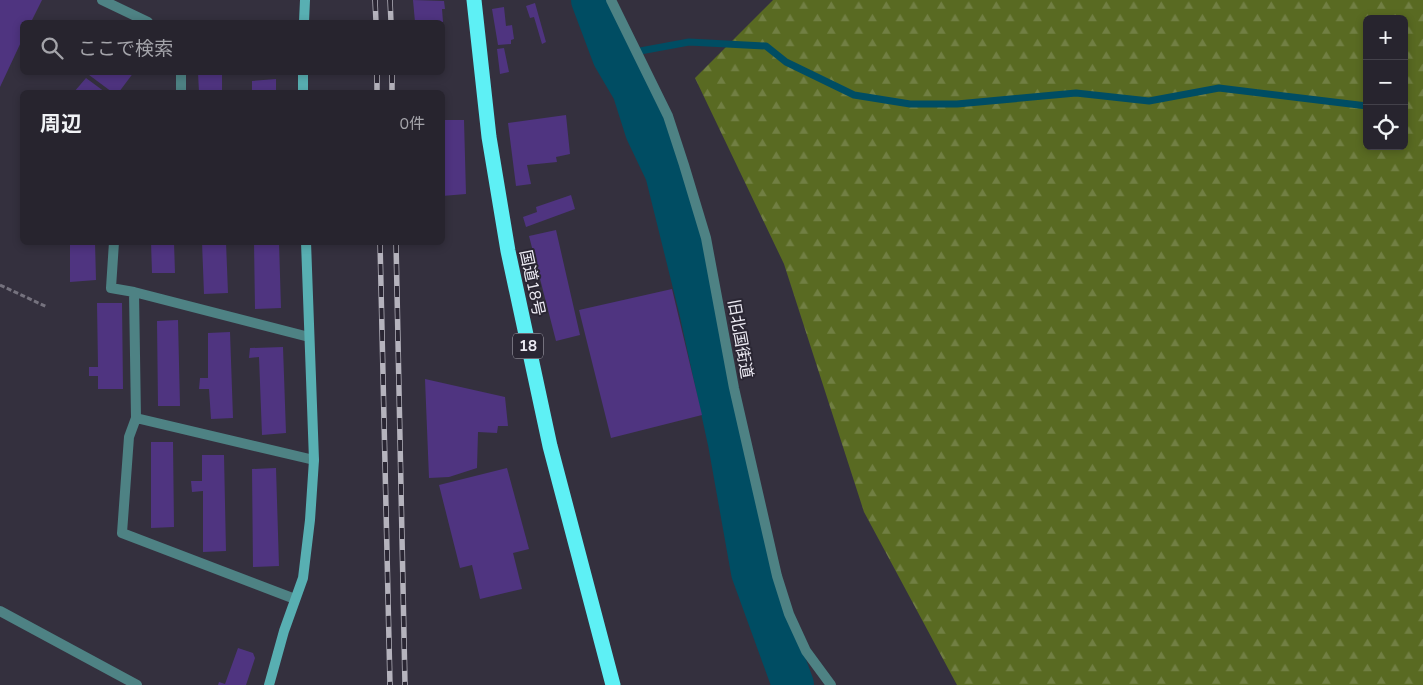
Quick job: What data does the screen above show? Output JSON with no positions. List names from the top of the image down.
{
  "streets": {
    "highway": ["国道18号", "18"],
    "street": ["旧北国街道"]
  },
  "page": {
    "map_buttons": ["+", "−"],
    "search": "ここで検索",
    "heading": ["周辺", "0件"]
  }
}
